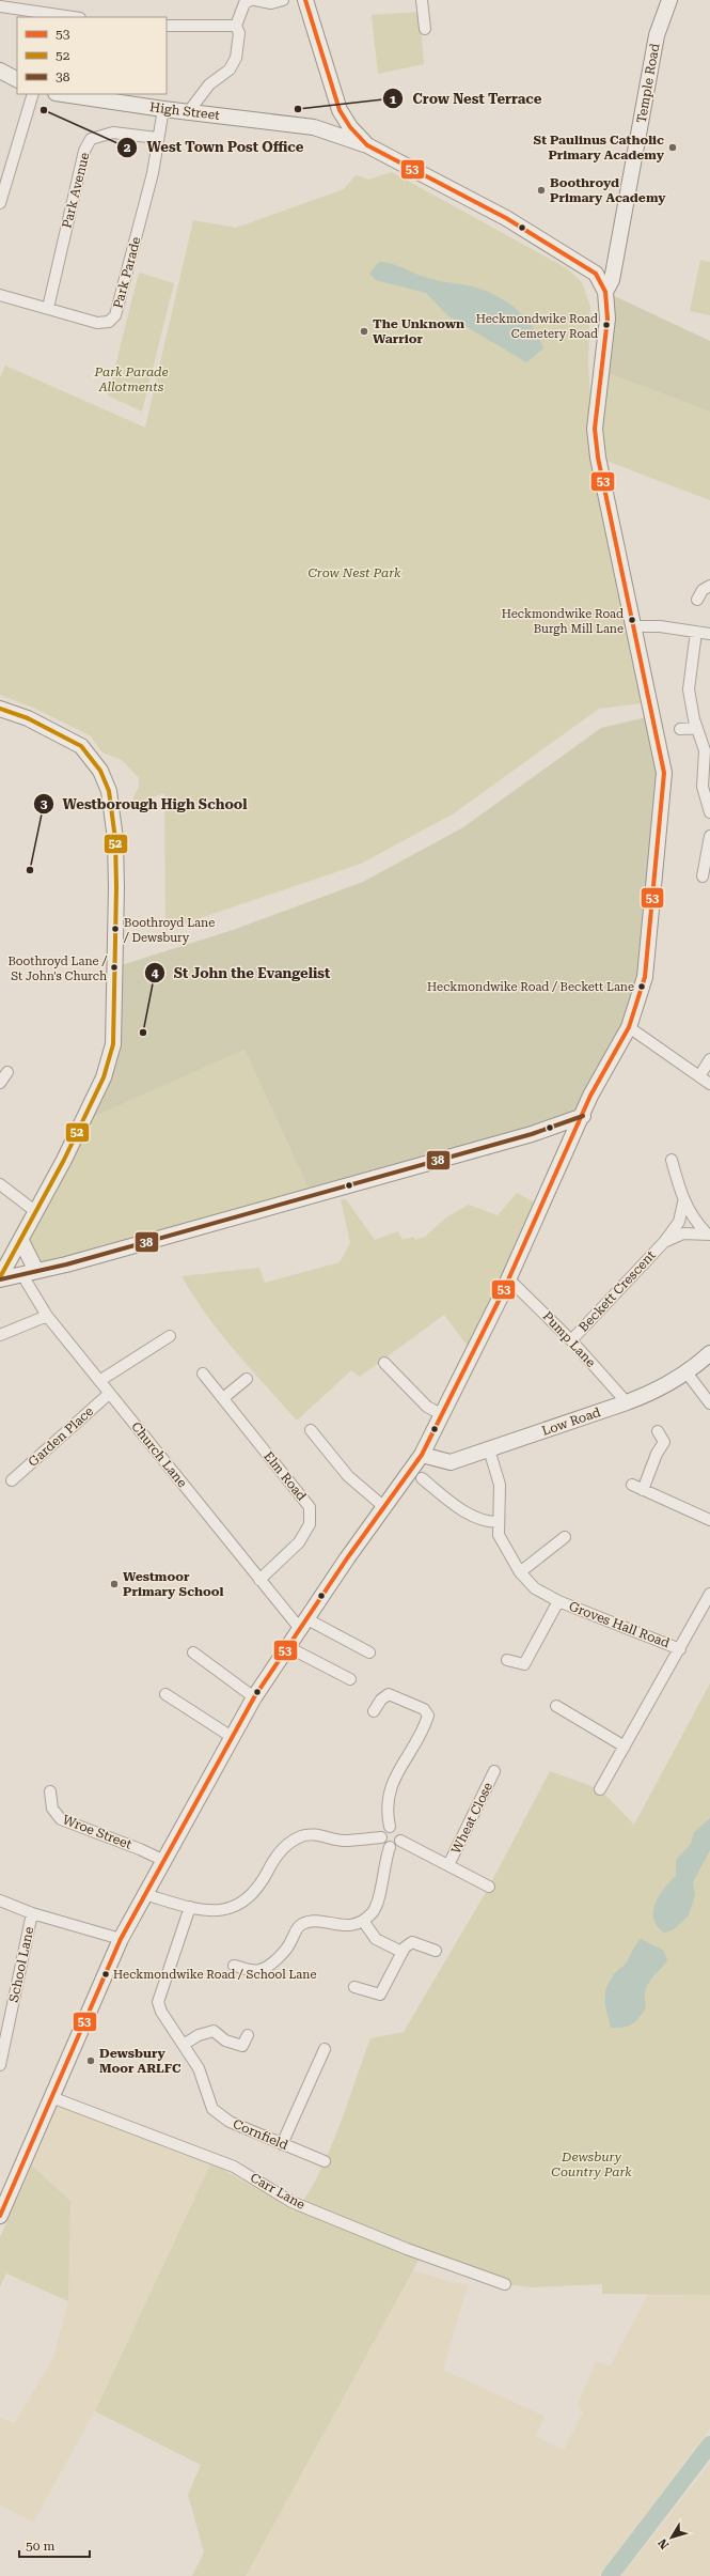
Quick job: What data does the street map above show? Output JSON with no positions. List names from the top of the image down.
{
  "streets": {
    "main road": ["Temple Road", "High Street", "Low Road"],
    "street": [
      "Park Avenue",
      "Park Parade",
      "Beckett Crescent",
      "Pump Lane",
      "Garden Place",
      "Church Lane",
      "Elm Road",
      "Groves Hall Road",
      "Wheat Close",
      "Wroe Street",
      "School Lane",
      "Cornfield",
      "Carr Lane"
    ]
  },
  "crossings": [
    ["High Street", "Park Parade"],
    ["Park Avenue", "Park Parade"],
    ["Beckett Crescent", "Pump Lane"],
    ["Pump Lane", "Low Road"],
    ["Low Road", "Groves Hall Road"],
    ["Garden Place", "Church Lane"],
    ["Church Lane", "Elm Road"]
  ],
  "parks": ["Park Parade Allotments", "Crow Nest Park", "Dewsbury Country Park"],
  "places": [
    "Crow Nest Terrace",
    "West Town Post Office",
    "St Paulinus Catholic Primary Academy",
    "Boothroyd Primary Academy",
    "Heckmondwike Road Cemetery Road",
    "The Unknown Warrior",
    "Heckmondwike Road Burgh Mill Lane",
    "Westborough High School",
    "Boothroyd Lane / Dewsbury",
    "Boothroyd Lane / St John's Church",
    "Heckmondwike Road / Beckett Lane",
    "St John the Evangelist",
    "Westmoor Primary School",
    "Heckmondwike Road / School Lane",
    "Dewsbury Moor ARLFC"
  ],
  "lines": ["transit line 53", "transit line 52", "transit line 38"],
  "legend": ["53", "52", "38"],
  "scale_bar": "50 m",
  "north": "bottom left"
}
